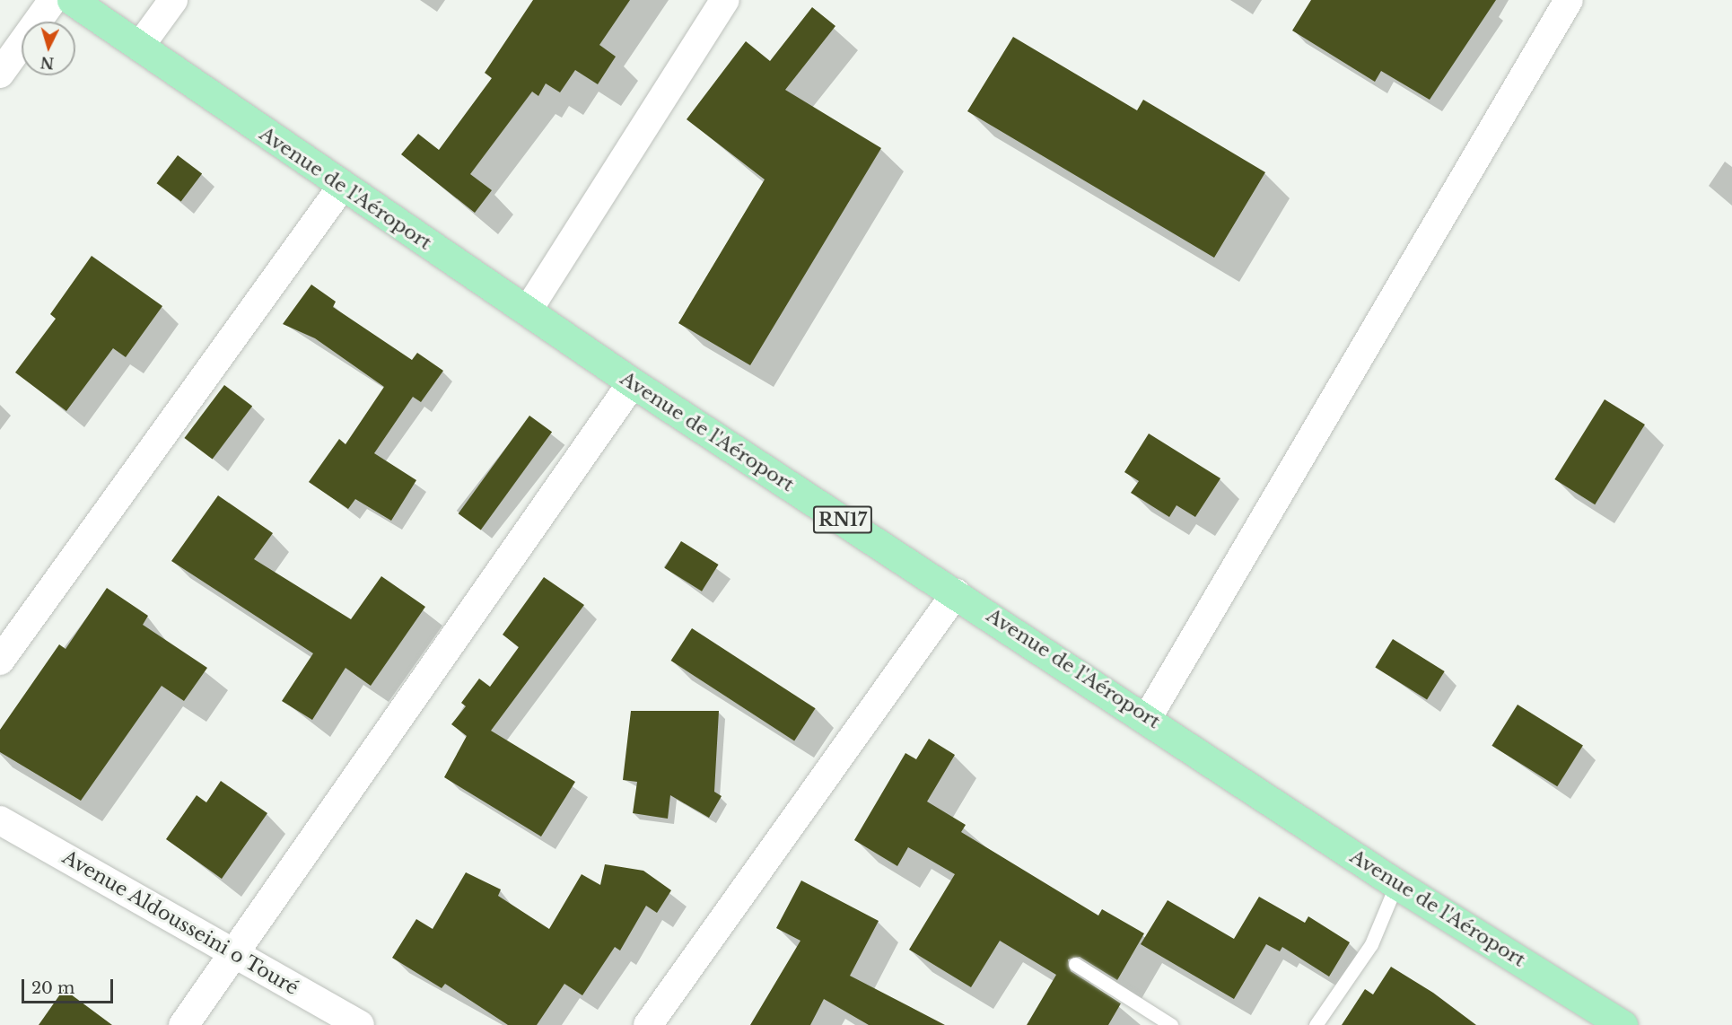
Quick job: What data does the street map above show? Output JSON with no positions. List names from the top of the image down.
{
  "streets": {
    "main road": ["Avenue de l'Aéroport", "RN17"],
    "street": ["Avenue Aldousseini o Touré"]
  },
  "scale_bar": "20 m",
  "north": "bottom"
}
